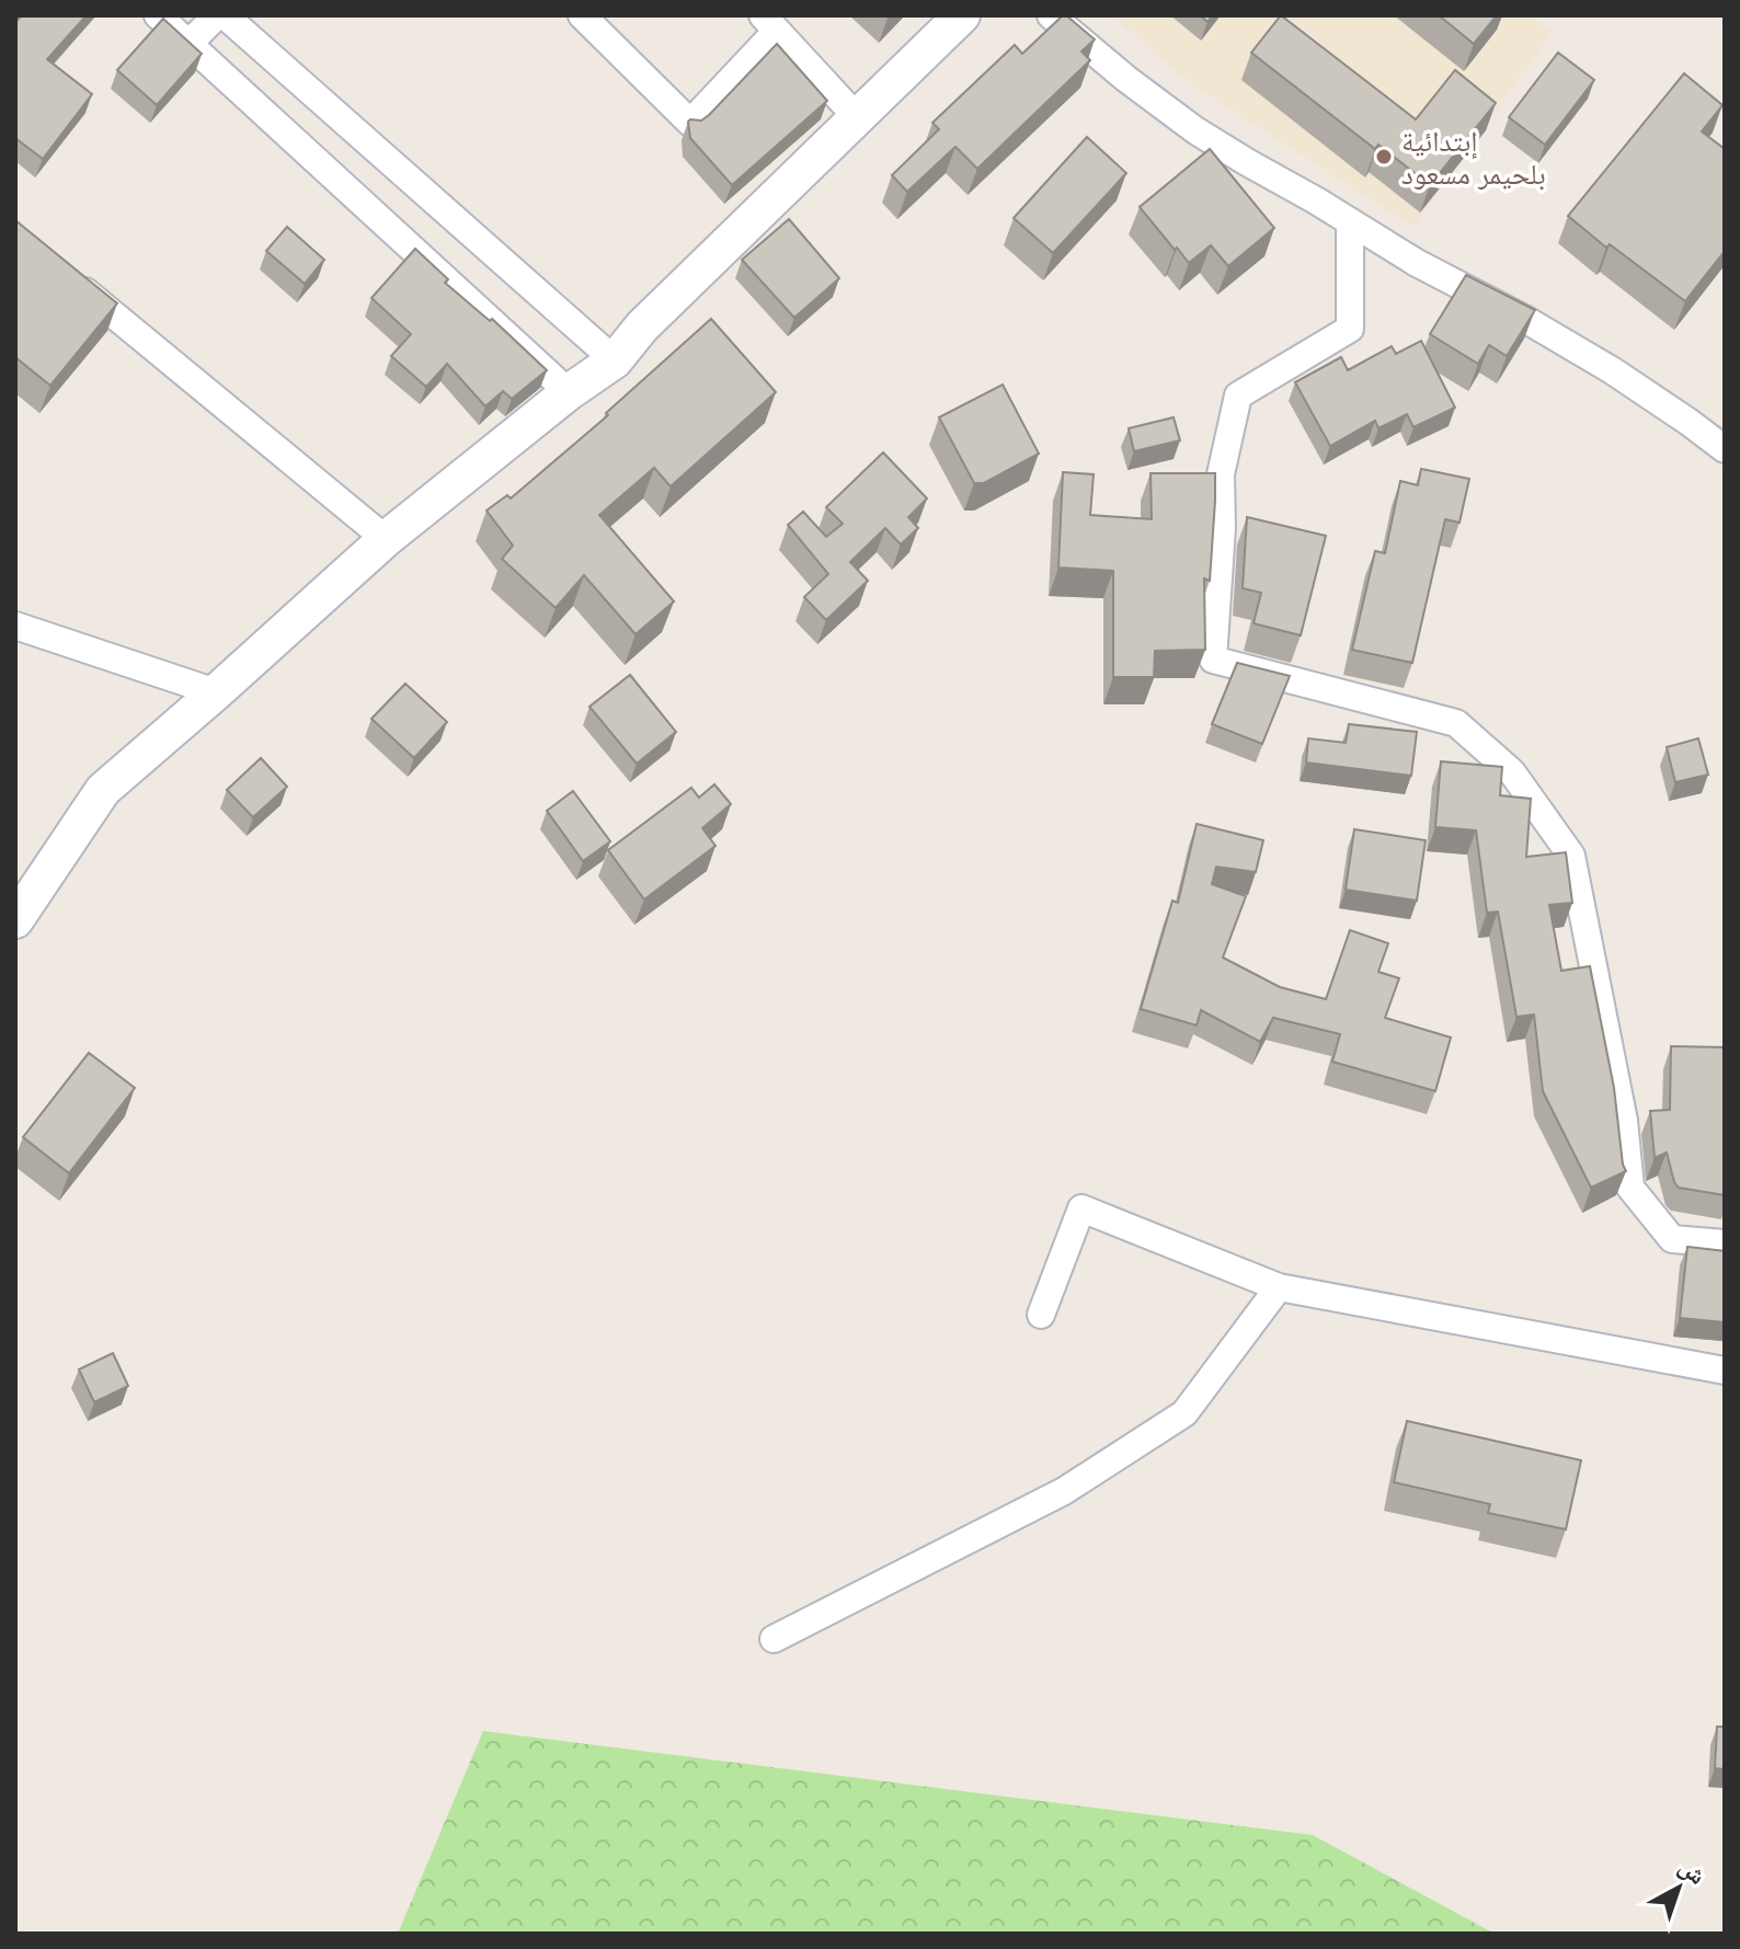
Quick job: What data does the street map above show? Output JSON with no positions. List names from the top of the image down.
{
  "places": ["إبتدائية بلحيمر مسعود"],
  "north": "top right"
}
